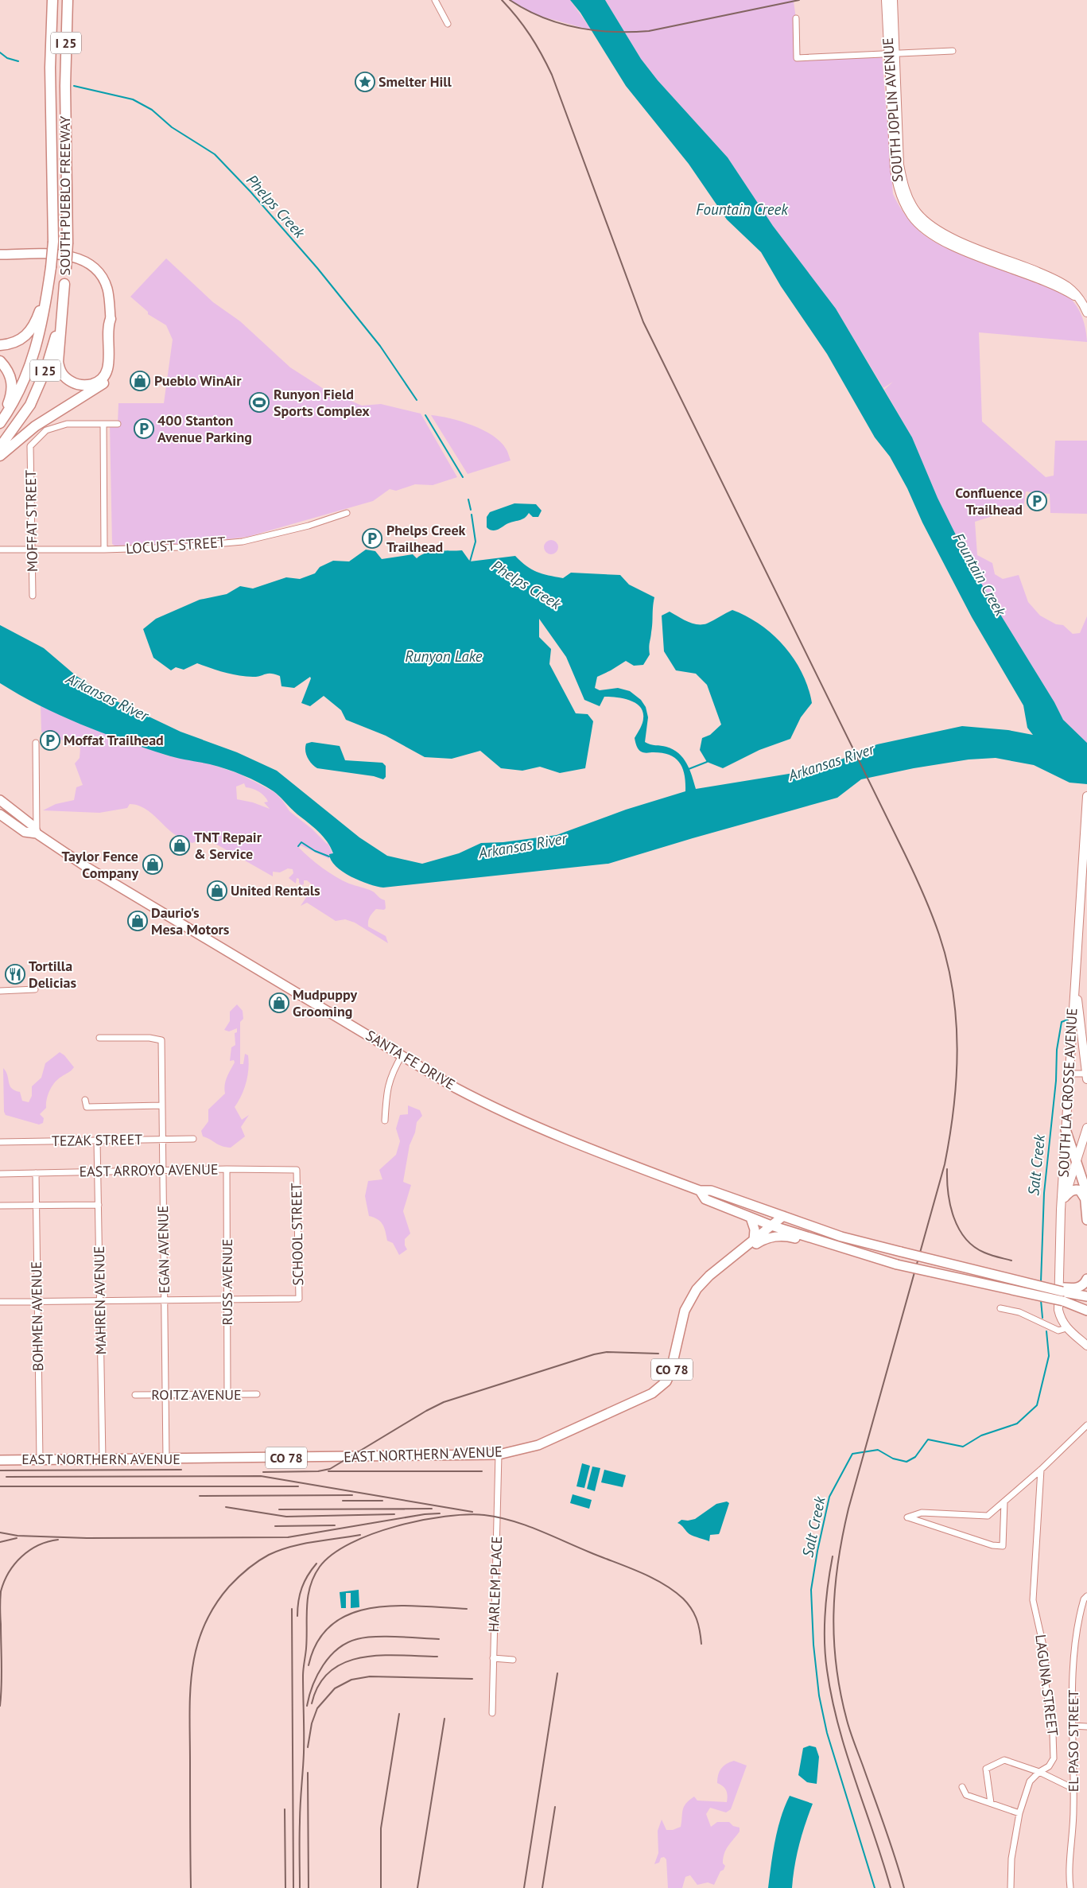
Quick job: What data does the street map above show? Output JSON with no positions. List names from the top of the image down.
{
  "streets": {
    "highway": ["I 25", "SOUTH PUEBLO FREEWAY"],
    "main road": [
      "SOUTH JOPLIN AVENUE",
      "SANTA FE DRIVE",
      "SOUTH LA CROSSE AVENUE",
      "CO 78",
      "EAST NORTHERN AVENUE"
    ],
    "street": [
      "MOFFAT STREET",
      "LOCUST STREET",
      "TEZAK STREET",
      "EAST ARROYO AVENUE",
      "SCHOOL STREET",
      "EGAN AVENUE",
      "RUSS AVENUE",
      "MAHREN AVENUE",
      "BOHMEN AVENUE",
      "ROITZ AVENUE",
      "HARLEM PLACE",
      "LAGUNA STREET",
      "EL PASO STREET"
    ]
  },
  "crossings": [
    ["MOFFAT STREET", "LOCUST STREET"],
    ["TEZAK STREET", "EGAN AVENUE"],
    ["TEZAK STREET", "MAHREN AVENUE"],
    ["EAST ARROYO AVENUE", "SCHOOL STREET"],
    ["EAST ARROYO AVENUE", "EGAN AVENUE"],
    ["EAST ARROYO AVENUE", "RUSS AVENUE"],
    ["EAST ARROYO AVENUE", "MAHREN AVENUE"],
    ["EAST ARROYO AVENUE", "BOHMEN AVENUE"],
    ["SCHOOL STREET", "RUSS AVENUE"],
    ["EGAN AVENUE", "ROITZ AVENUE"],
    ["EGAN AVENUE", "EAST NORTHERN AVENUE"],
    ["RUSS AVENUE", "ROITZ AVENUE"],
    ["MAHREN AVENUE", "EAST NORTHERN AVENUE"],
    ["BOHMEN AVENUE", "EAST NORTHERN AVENUE"],
    ["EAST NORTHERN AVENUE", "HARLEM PLACE"]
  ],
  "water": [
    "Phelps Creek",
    "Fountain Creek",
    "Runyon Lake",
    "Arkansas River",
    "Salt Creek"
  ],
  "places": {
    "place": ["Smelter Hill"],
    "shop": [
      "Pueblo WinAir",
      "TNT Repair & Service",
      "Taylor Fence Company",
      "United Rentals",
      "Daurio's Mesa Motors",
      "Mudpuppy Grooming"
    ],
    "sports": ["Runyon Field Sports Complex"],
    "parking": [
      "400 Stanton Avenue Parking",
      "Confluence Trailhead",
      "Phelps Creek Trailhead",
      "Moffat Trailhead"
    ],
    "restaurant": ["Tortilla Delicias"]
  }
}
